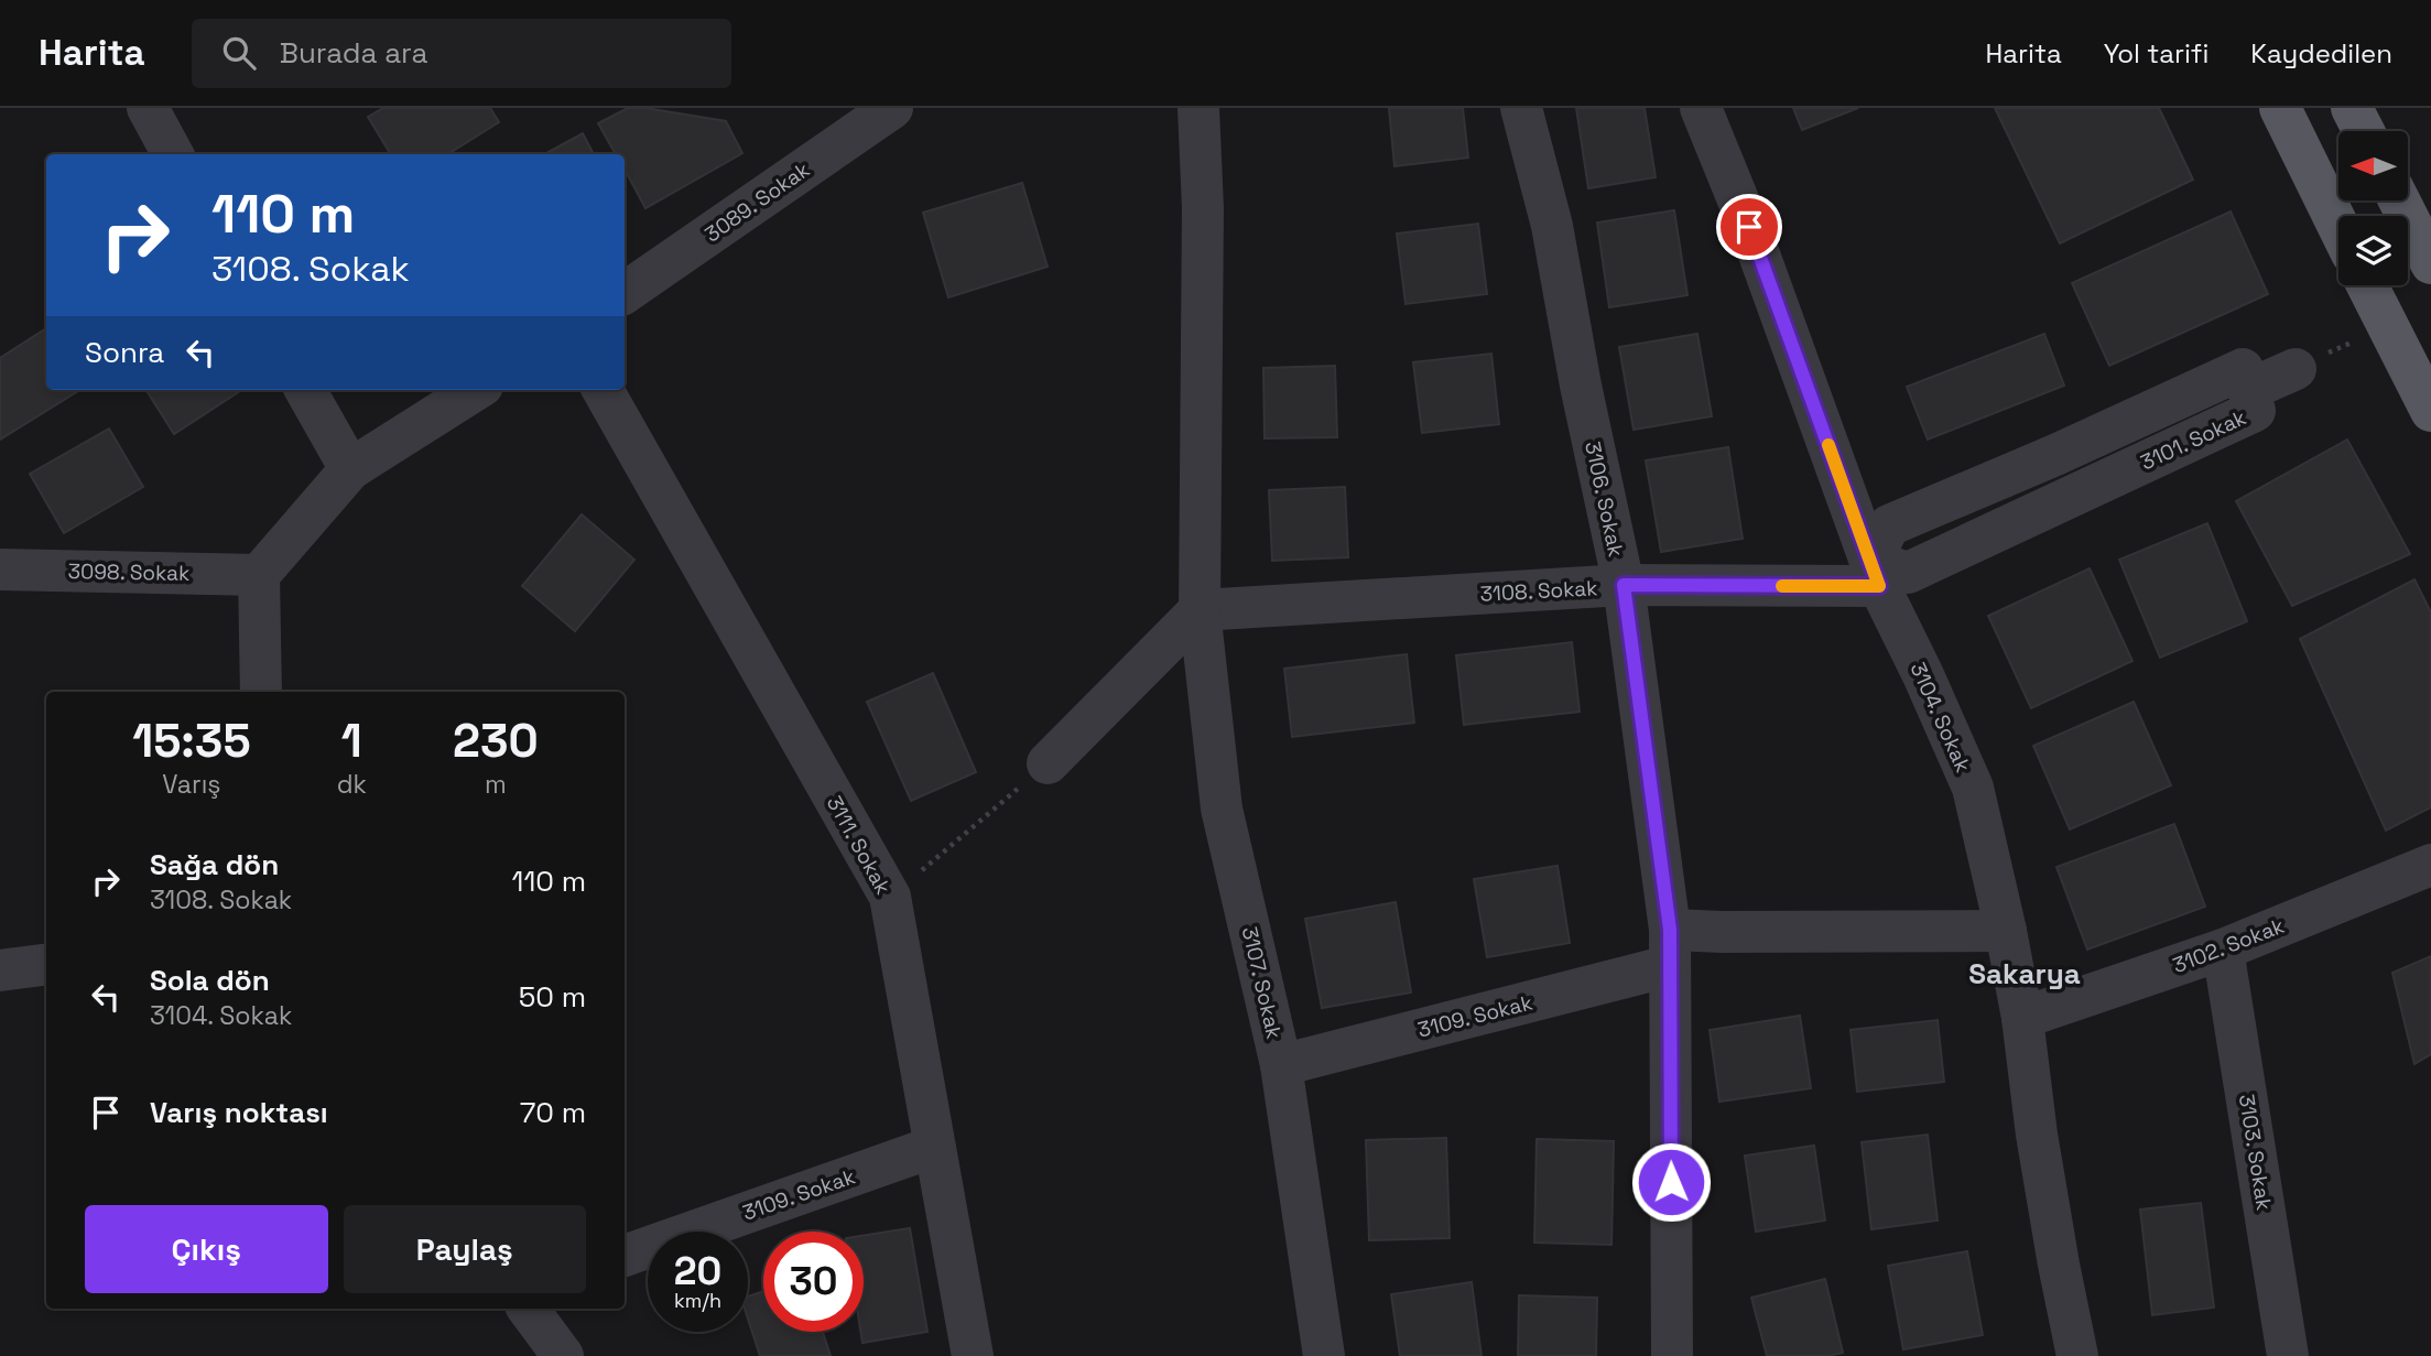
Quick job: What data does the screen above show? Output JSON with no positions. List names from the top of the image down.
{
  "streets": {
    "street": [
      "3089. Sokak",
      "3101. Sokak",
      "3106. Sokak",
      "3098. Sokak",
      "3108. Sokak",
      "3104. Sokak",
      "3111. Sokak",
      "3102. Sokak",
      "3107. Sokak",
      "3109. Sokak",
      "3103. Sokak"
    ]
  },
  "crossings": [
    ["3101. Sokak", "3108. Sokak"],
    ["3101. Sokak", "3104. Sokak"],
    ["3106. Sokak", "3108. Sokak"],
    ["3106. Sokak", "3109. Sokak"],
    ["3108. Sokak", "3104. Sokak"],
    ["3108. Sokak", "3107. Sokak"],
    ["3104. Sokak", "3102. Sokak"],
    ["3104. Sokak", "3109. Sokak"],
    ["3111. Sokak", "3109. Sokak"],
    ["3102. Sokak", "3103. Sokak"],
    ["3107. Sokak", "3109. Sokak"]
  ],
  "districts": ["Sakarya"],
  "north": "left",
  "page": {
    "header": "Harita",
    "search": "Burada ara",
    "nav": ["Harita", "Yol tarifi", "Kaydedilen"],
    "turn": ["110 m", "3108. Sokak"],
    "then": "Sonra",
    "eta": [
      "15:35",
      "Varış",
      "1",
      "dk",
      "230",
      "m"
    ],
    "list": [
      {
        "name": "Sağa dön",
        "note": "3108. Sokak",
        "value": "110 m"
      },
      {
        "name": "Sola dön",
        "note": "3104. Sokak",
        "value": "50 m"
      },
      {
        "name": "Varış noktası",
        "value": "70 m"
      }
    ],
    "buttons": ["Çıkış", "Paylaş"],
    "speed": "20 km/h",
    "limit": "30"
  }
}
